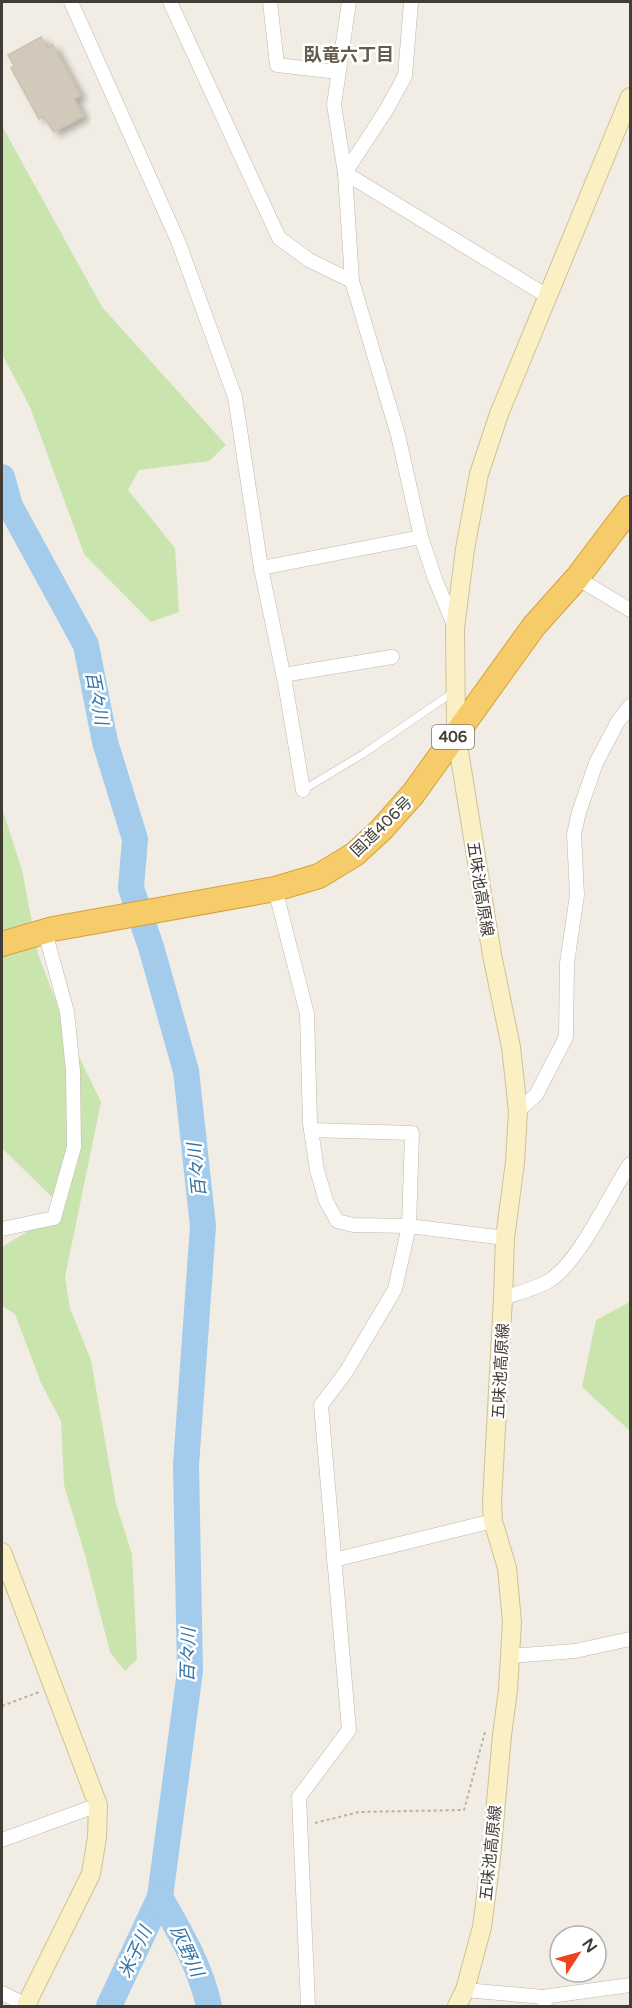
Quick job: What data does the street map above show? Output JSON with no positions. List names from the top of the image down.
{
  "streets": {
    "highway": ["406", "国道406号"],
    "main road": ["五味池高原線"]
  },
  "crossings": [
    ["国道406号", "五味池高原線"]
  ],
  "districts": ["臥竜六丁目"],
  "water": ["百々川", "灰野川", "米子川"],
  "north": "top right"
}
